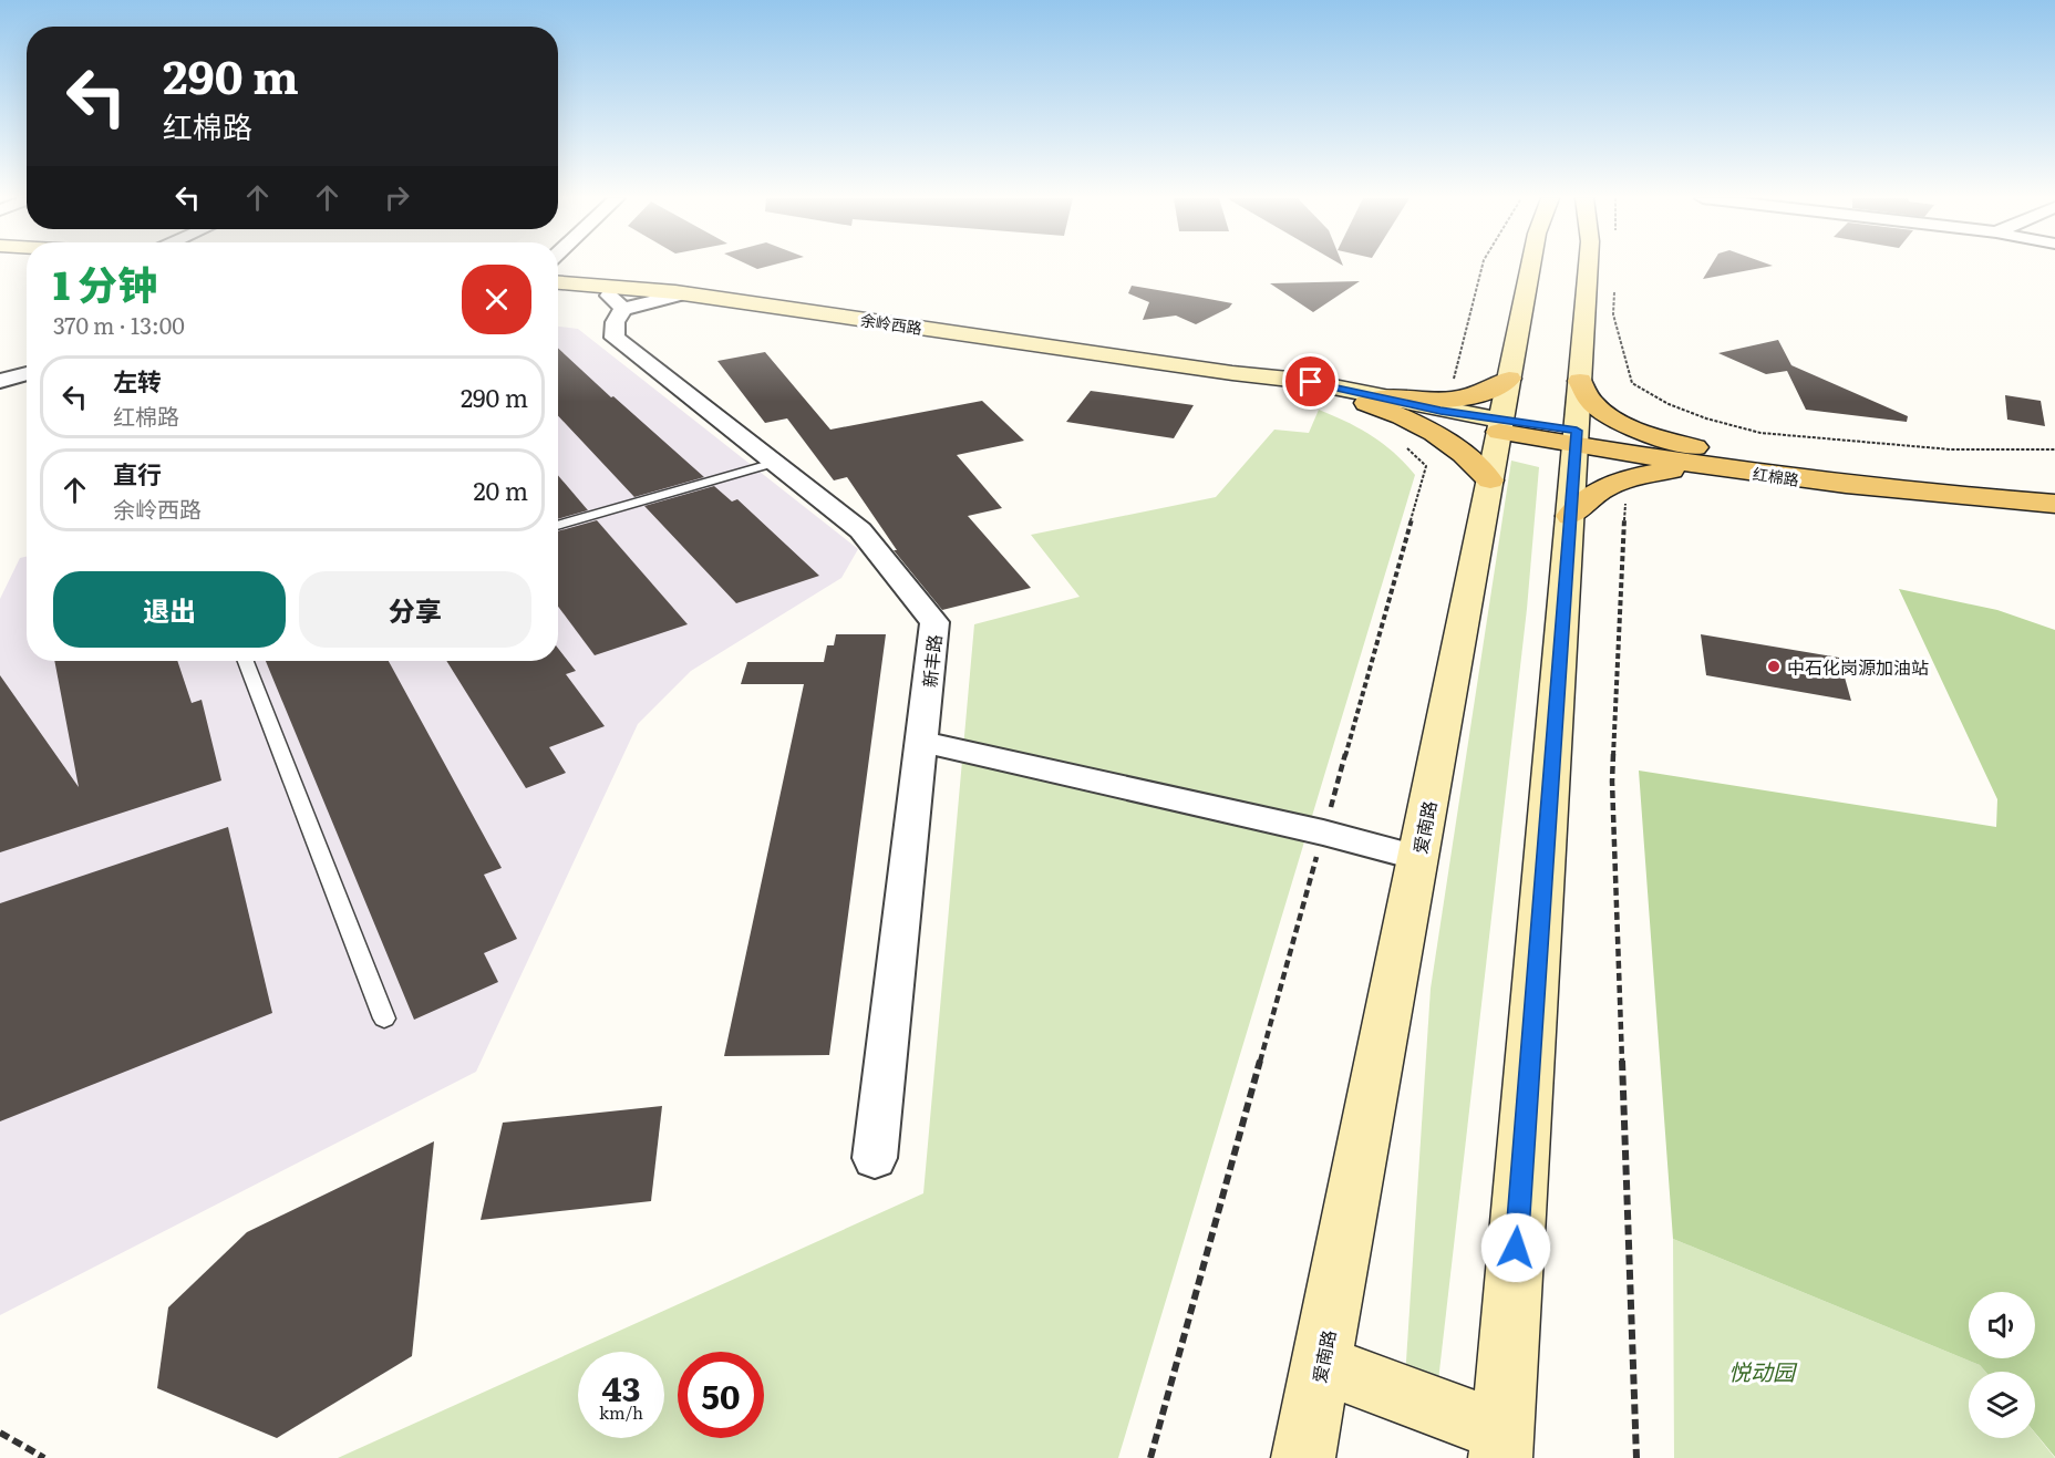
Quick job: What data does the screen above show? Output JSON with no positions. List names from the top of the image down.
{
  "streets": {
    "main road": ["余岭西路", "红棉路", "爱南路"],
    "street": ["新丰路"]
  },
  "crossings": [
    ["余岭西路", "红棉路"],
    ["余岭西路", "爱南路"],
    ["红棉路", "爱南路"]
  ],
  "parks": ["悦动园"],
  "places": ["中石化岗源加油站"],
  "page": {
    "turn": ["290 m", "红棉路"],
    "heading": ["1 分钟", "370 m · 13:00"],
    "list": [
      {
        "name": "左转",
        "note": "红棉路",
        "value": "290 m"
      },
      {
        "name": "直行",
        "note": "余岭西路",
        "value": "20 m"
      }
    ],
    "buttons": ["退出", "分享"],
    "speed": "43 km/h",
    "limit": "50"
  }
}
